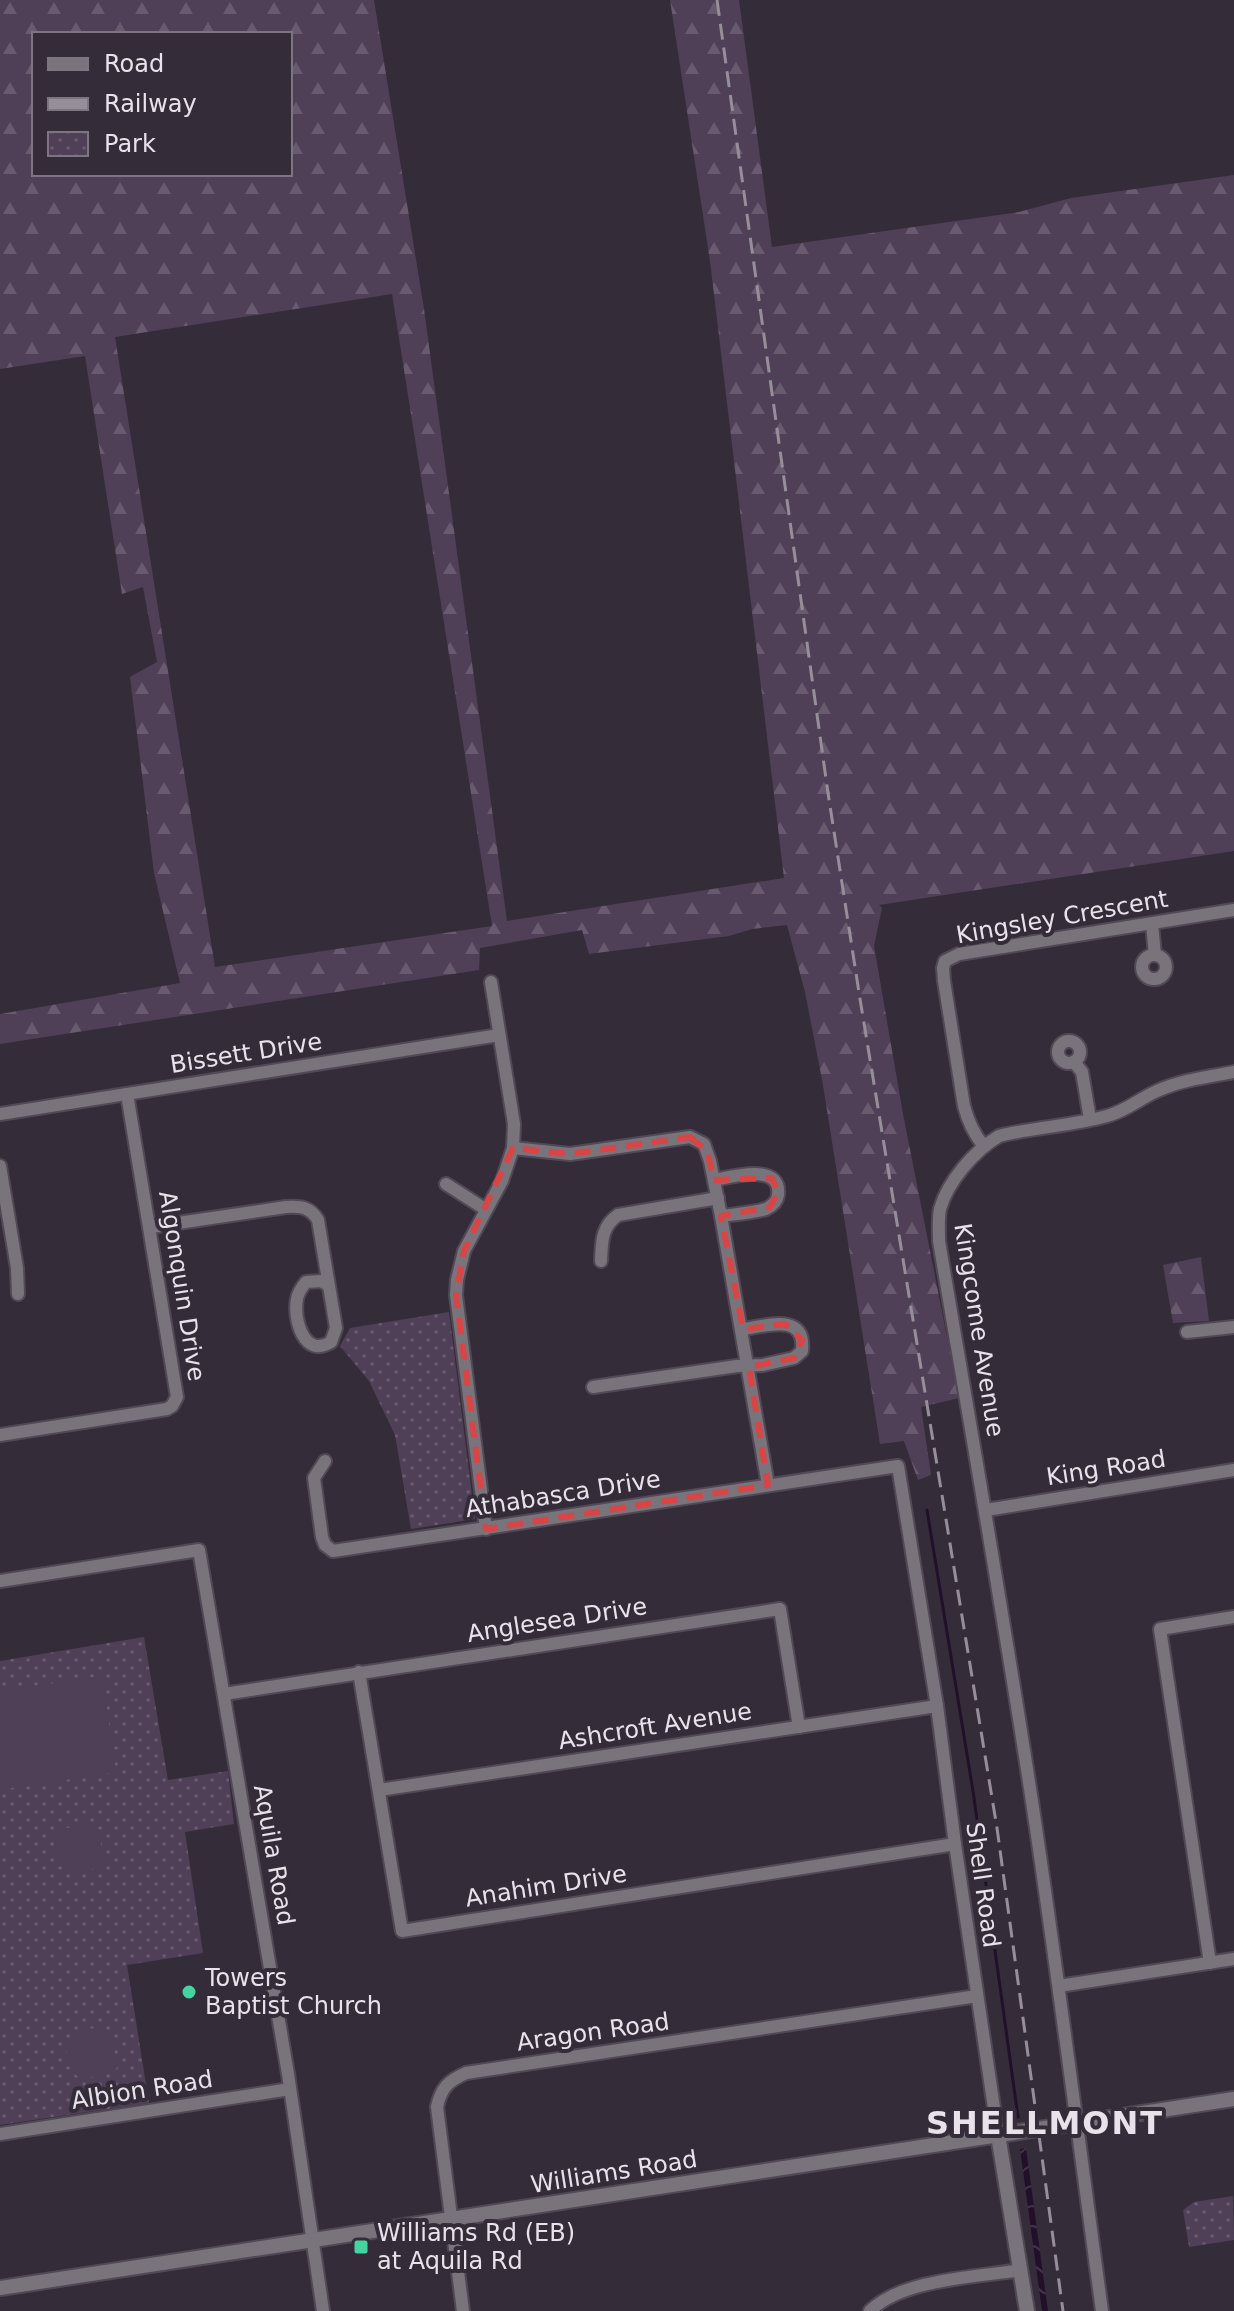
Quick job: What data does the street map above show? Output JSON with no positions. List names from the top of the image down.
{
  "streets": {
    "street": [
      "Kingsley Crescent",
      "Bissett Drive",
      "Algonquin Drive",
      "Kingcome Avenue",
      "King Road",
      "Athabasca Drive",
      "Anglesea Drive",
      "Ashcroft Avenue",
      "Aquila Road",
      "Shell Road",
      "Anahim Drive",
      "Aragon Road",
      "Albion Road",
      "Williams Road"
    ]
  },
  "crossings": [
    ["Kingsley Crescent", "Kingcome Avenue"],
    ["Bissett Drive", "Algonquin Drive"],
    ["Kingcome Avenue", "King Road"],
    ["Athabasca Drive", "Shell Road"],
    ["Anglesea Drive", "Ashcroft Avenue"],
    ["Anglesea Drive", "Aquila Road"],
    ["Anglesea Drive", "Anahim Drive"],
    ["Ashcroft Avenue", "Shell Road"],
    ["Ashcroft Avenue", "Anahim Drive"],
    ["Aquila Road", "Albion Road"],
    ["Aquila Road", "Williams Road"],
    ["Shell Road", "Anahim Drive"],
    ["Shell Road", "Aragon Road"],
    ["Shell Road", "Williams Road"],
    ["Aragon Road", "Williams Road"]
  ],
  "districts": ["SHELLMONT"],
  "places": {
    "other": ["Towers Baptist Church"],
    "transit": ["Williams Rd (EB) at Aquila Rd"]
  },
  "legend": ["Road", "Railway", "Park"]
}
